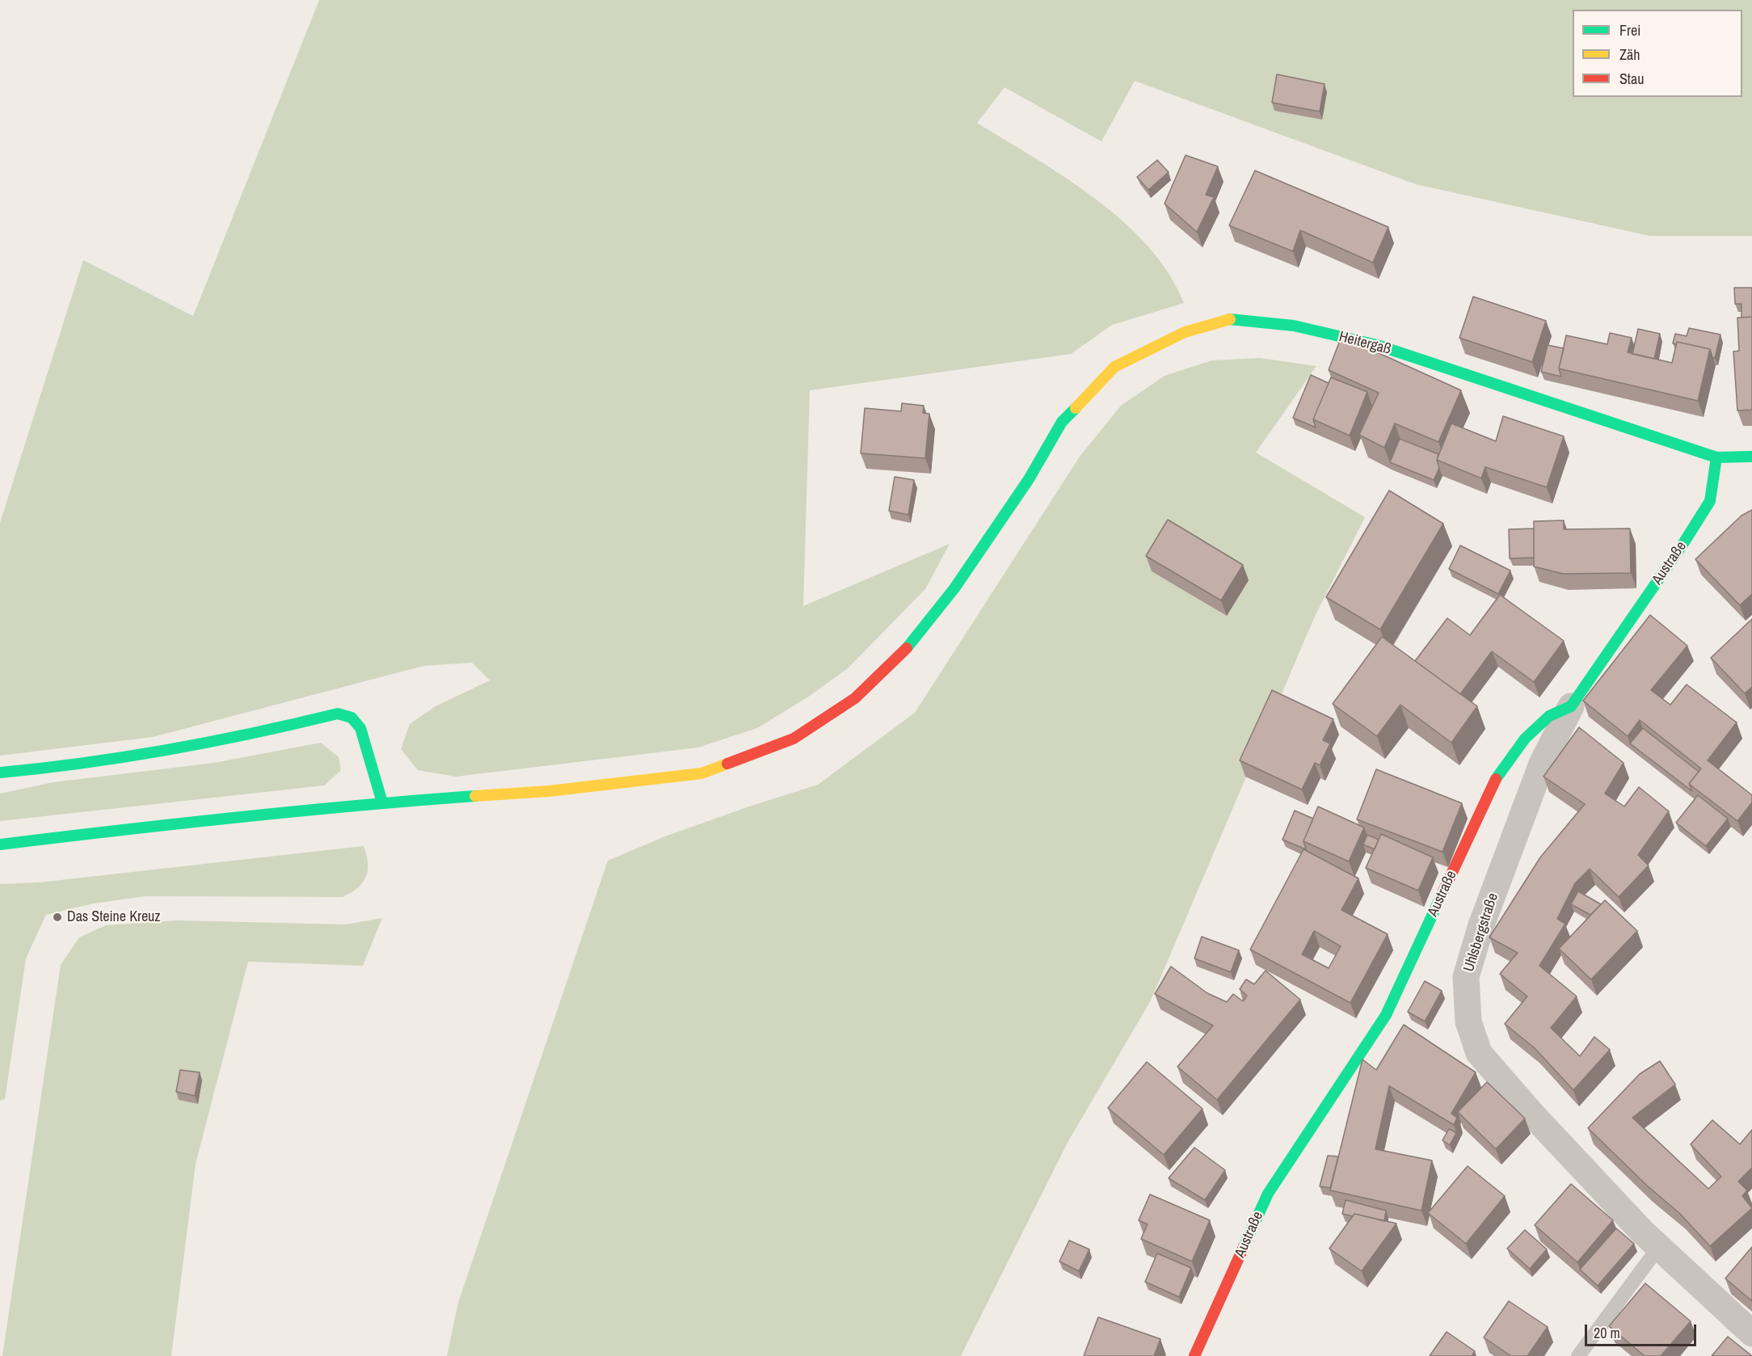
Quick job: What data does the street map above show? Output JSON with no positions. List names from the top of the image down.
{
  "streets": {
    "street": ["Heitergaß", "Austraße", "Uhlsbergstraße"]
  },
  "crossings": [
    ["Heitergaß", "Austraße"],
    ["Austraße", "Uhlsbergstraße"]
  ],
  "places": ["Das Steine Kreuz"],
  "legend": ["Frei", "Zäh", "Stau"],
  "scale_bar": "20 m"
}
